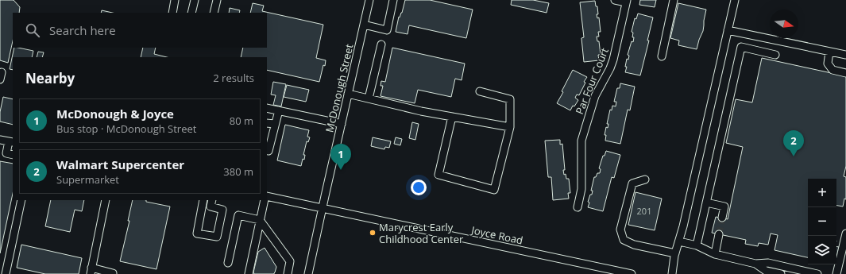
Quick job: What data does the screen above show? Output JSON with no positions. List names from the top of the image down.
{
  "streets": {
    "street": ["Par Four Court", "McDonough Street", "Joyce Road"]
  },
  "crossings": [
    ["McDonough Street", "Joyce Road"]
  ],
  "places": ["Marycrest Early Childhood Center"],
  "house_numbers": ["201"],
  "north": "right",
  "page": {
    "search": "Search here",
    "heading": ["Nearby", "2 results"],
    "list": [
      {
        "mark": "1",
        "name": "McDonough & Joyce",
        "note": "Bus stop · McDonough Street",
        "value": "80 m"
      },
      {
        "mark": "2",
        "name": "Walmart Supercenter",
        "note": "Supermarket",
        "value": "380 m"
      }
    ],
    "pins": ["2", "1"],
    "map_buttons": ["+", "−"]
  }
}
